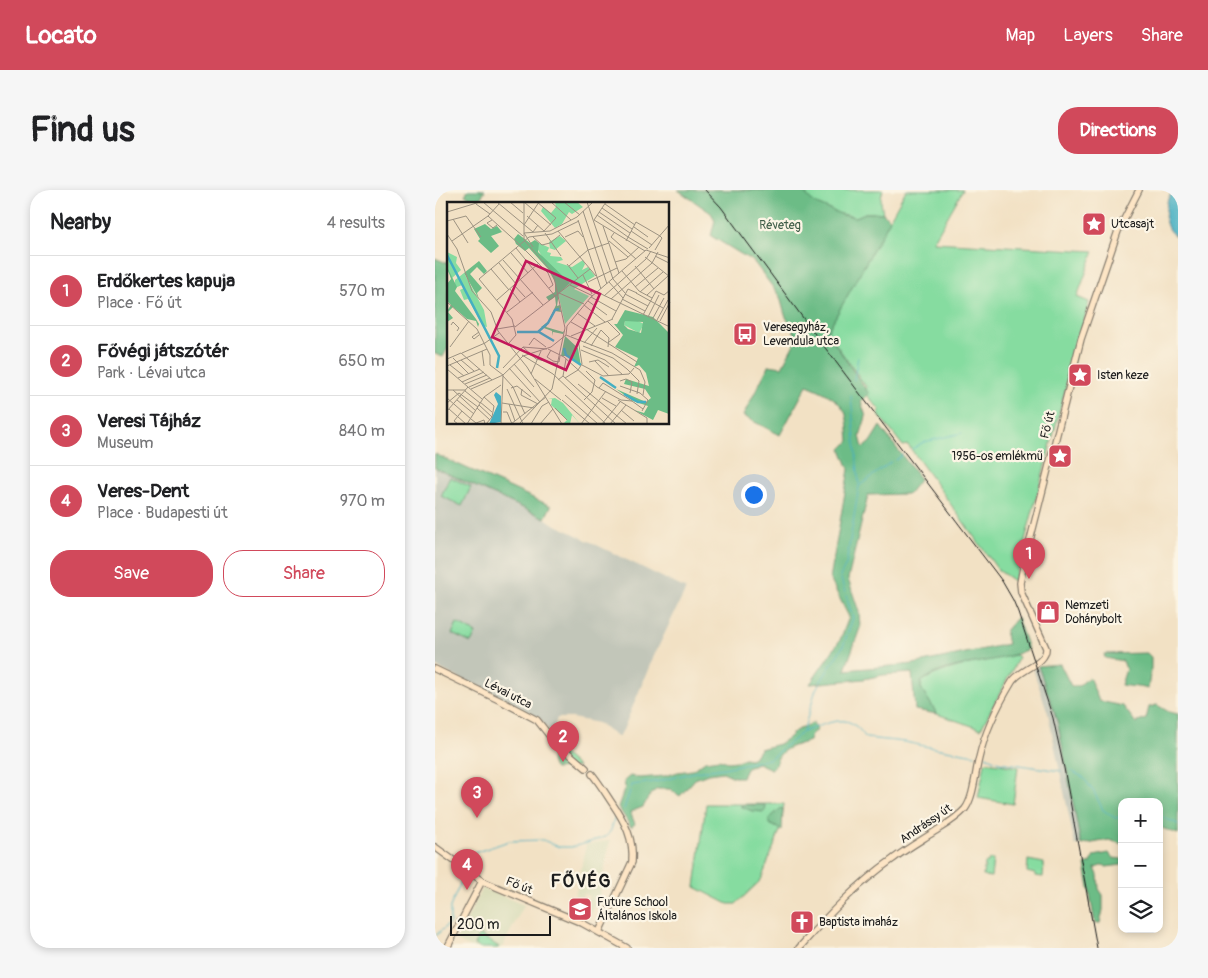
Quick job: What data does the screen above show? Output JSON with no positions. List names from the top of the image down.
{
  "streets": {
    "main road": ["Fő út", "Lévai utca", "Andrássy út"]
  },
  "crossings": [
    ["Fő út", "Andrássy út"]
  ],
  "districts": ["FŐVÉG"],
  "parks": ["Réveteg"],
  "places": {
    "place": ["Utcasajt", "Isten keze", "1956-os emlékmű"],
    "bus stop": ["Veresegyház, Levendula utca"],
    "shop": ["Nemzeti Dohánybolt"],
    "school or university": ["Future School Általános Iskola"],
    "church": ["Baptista imaház"]
  },
  "scale_bar": "200 m",
  "page": {
    "header": "Locato",
    "nav": ["Map", "Layers", "Share"],
    "buttons": [
      "Directions",
      ["Save", "Share"]
    ],
    "title": "Find us",
    "heading": ["Nearby", "4 results"],
    "list": [
      {
        "mark": "1",
        "name": "Erdőkertes kapuja",
        "note": "Place · Fő út",
        "value": "570 m"
      },
      {
        "mark": "2",
        "name": "Fővégi játszótér",
        "note": "Park · Lévai utca",
        "value": "650 m"
      },
      {
        "mark": "3",
        "name": "Veresi Tájház",
        "note": "Museum",
        "value": "840 m"
      },
      {
        "mark": "4",
        "name": "Veres-Dent",
        "note": "Place · Budapesti út",
        "value": "970 m"
      }
    ],
    "pins": [
      "1",
      "2",
      "3",
      "4"
    ],
    "map_buttons": ["+", "−"],
    "scale": "200 m"
  }
}
